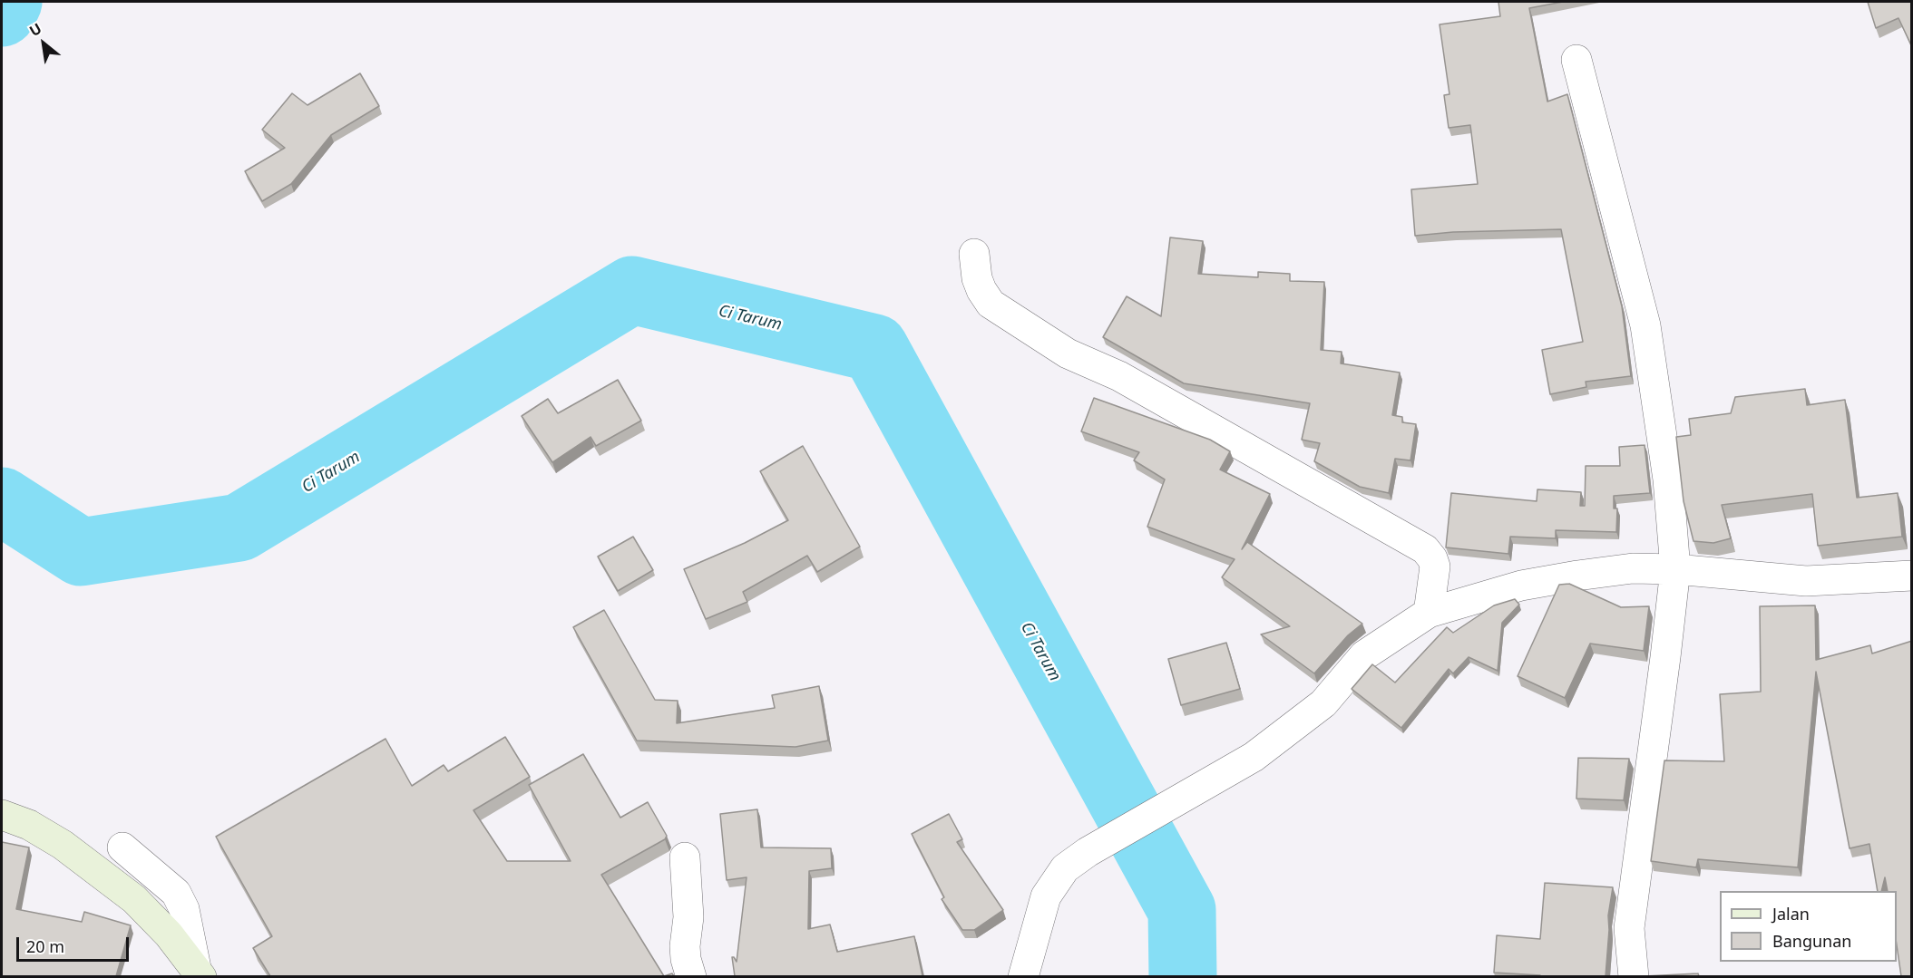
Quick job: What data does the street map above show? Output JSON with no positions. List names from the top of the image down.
{
  "water": ["Ci Tarum"],
  "legend": ["Jalan", "Bangunan"],
  "scale_bar": "20 m",
  "north": "top left"
}
